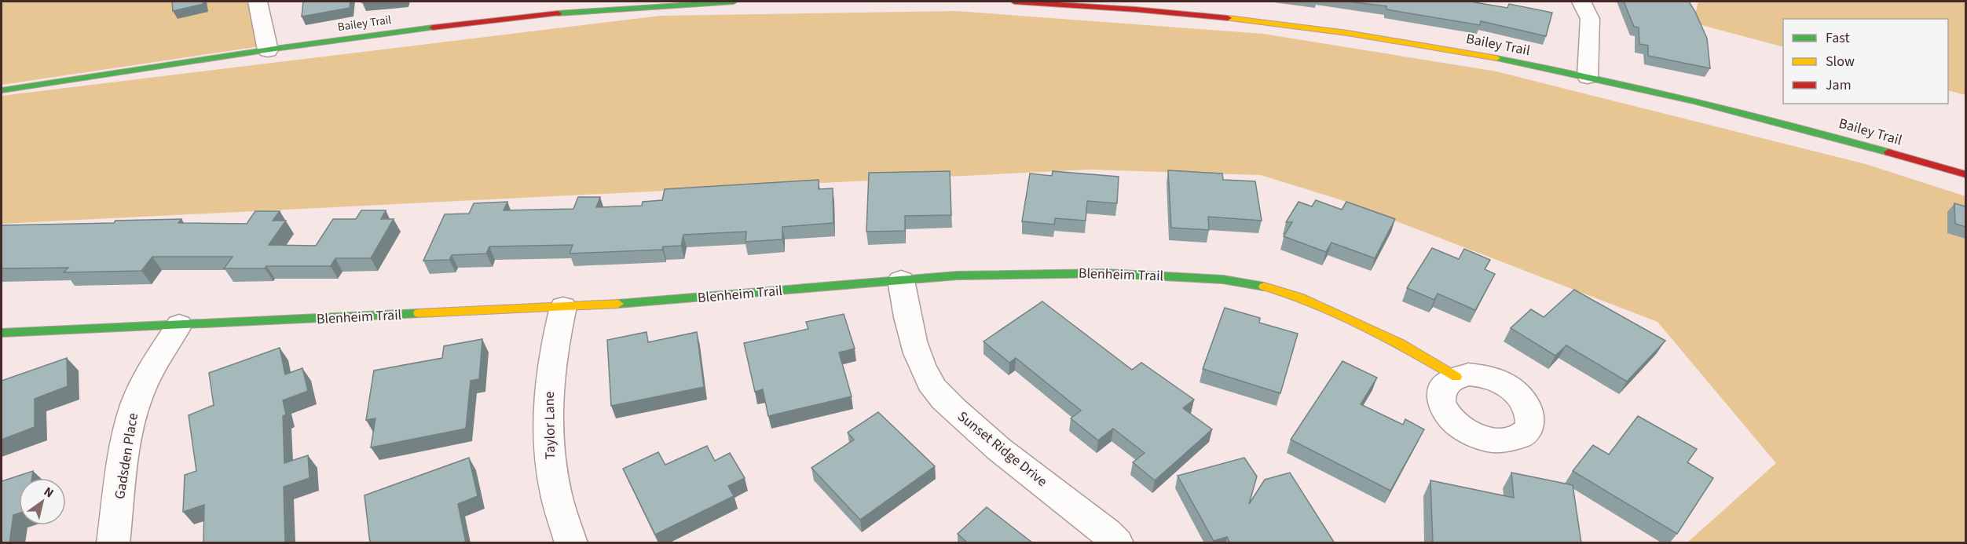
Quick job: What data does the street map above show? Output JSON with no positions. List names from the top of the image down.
{
  "streets": {
    "street": [
      "Bailey Trail",
      "Blenheim Trail",
      "Taylor Lane",
      "Sunset Ridge Drive",
      "Gadsden Place"
    ]
  },
  "crossings": [
    ["Blenheim Trail", "Taylor Lane"],
    ["Blenheim Trail", "Sunset Ridge Drive"],
    ["Blenheim Trail", "Gadsden Place"]
  ],
  "legend": ["Fast", "Slow", "Jam"],
  "north": "top right"
}
